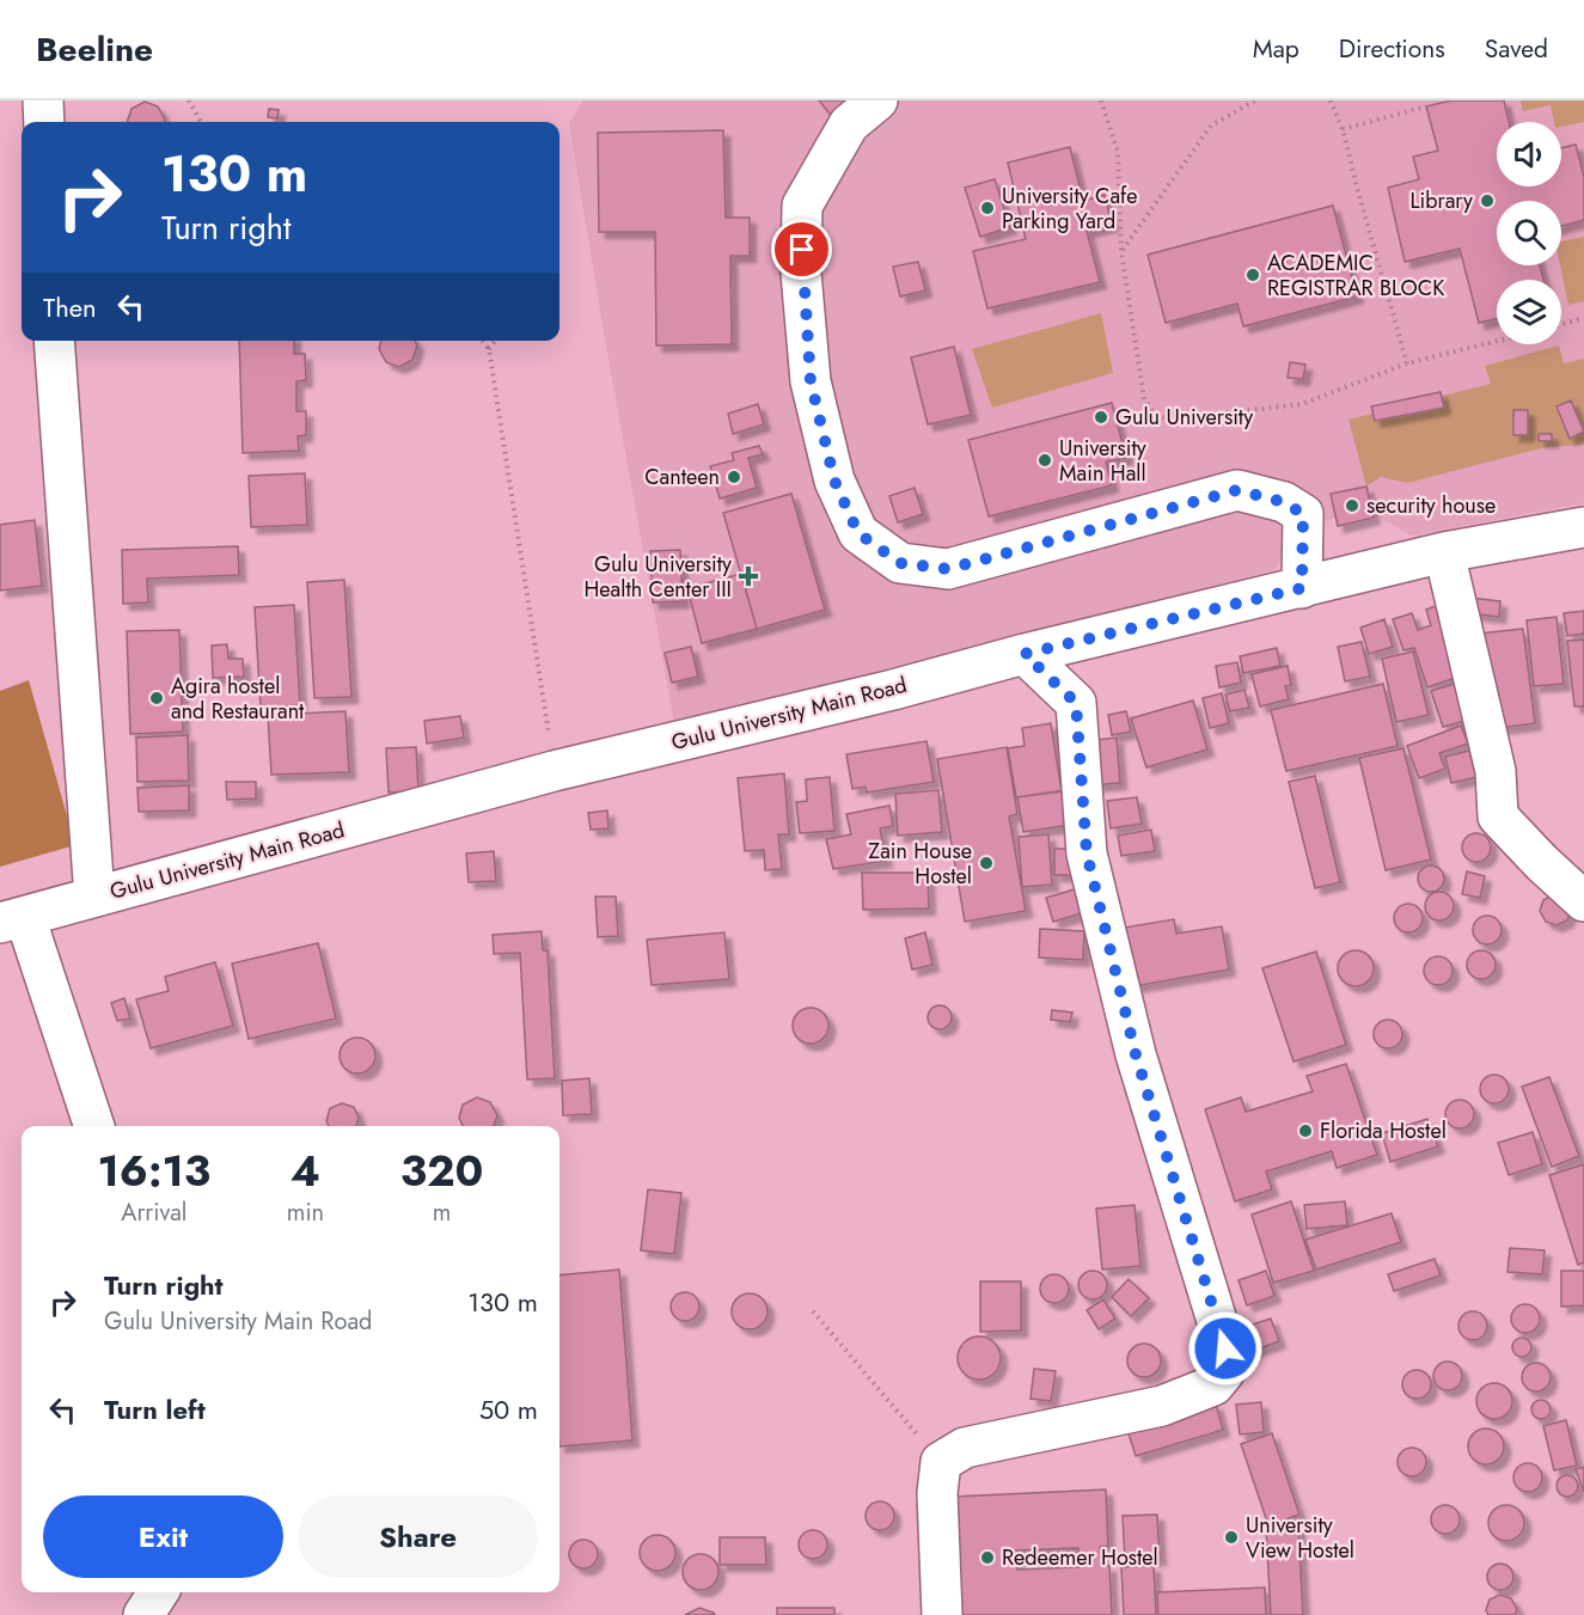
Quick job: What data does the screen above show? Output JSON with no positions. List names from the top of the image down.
{
  "streets": {
    "street": ["Gulu University Main Road"]
  },
  "places": {
    "other": [
      "Library",
      "University Cafe Parking Yard",
      "ACADEMIC REGISTRAR BLOCK",
      "Gulu University",
      "University Main Hall",
      "Canteen",
      "security house",
      "Agira hostel and Restaurant",
      "Zain House Hostel",
      "Florida Hostel",
      "University View Hostel",
      "Redeemer Hostel"
    ],
    "health": ["Gulu University Health Center III"]
  },
  "page": {
    "header": "Beeline",
    "nav": ["Map", "Directions", "Saved"],
    "turn": ["130 m", "Turn right"],
    "then": "Then",
    "eta": [
      "16:13",
      "Arrival",
      "4",
      "min",
      "320",
      "m"
    ],
    "list": [
      {
        "name": "Turn right",
        "note": "Gulu University Main Road",
        "value": "130 m"
      },
      {
        "name": "Turn left",
        "value": "50 m"
      }
    ],
    "buttons": ["Exit", "Share"]
  }
}
